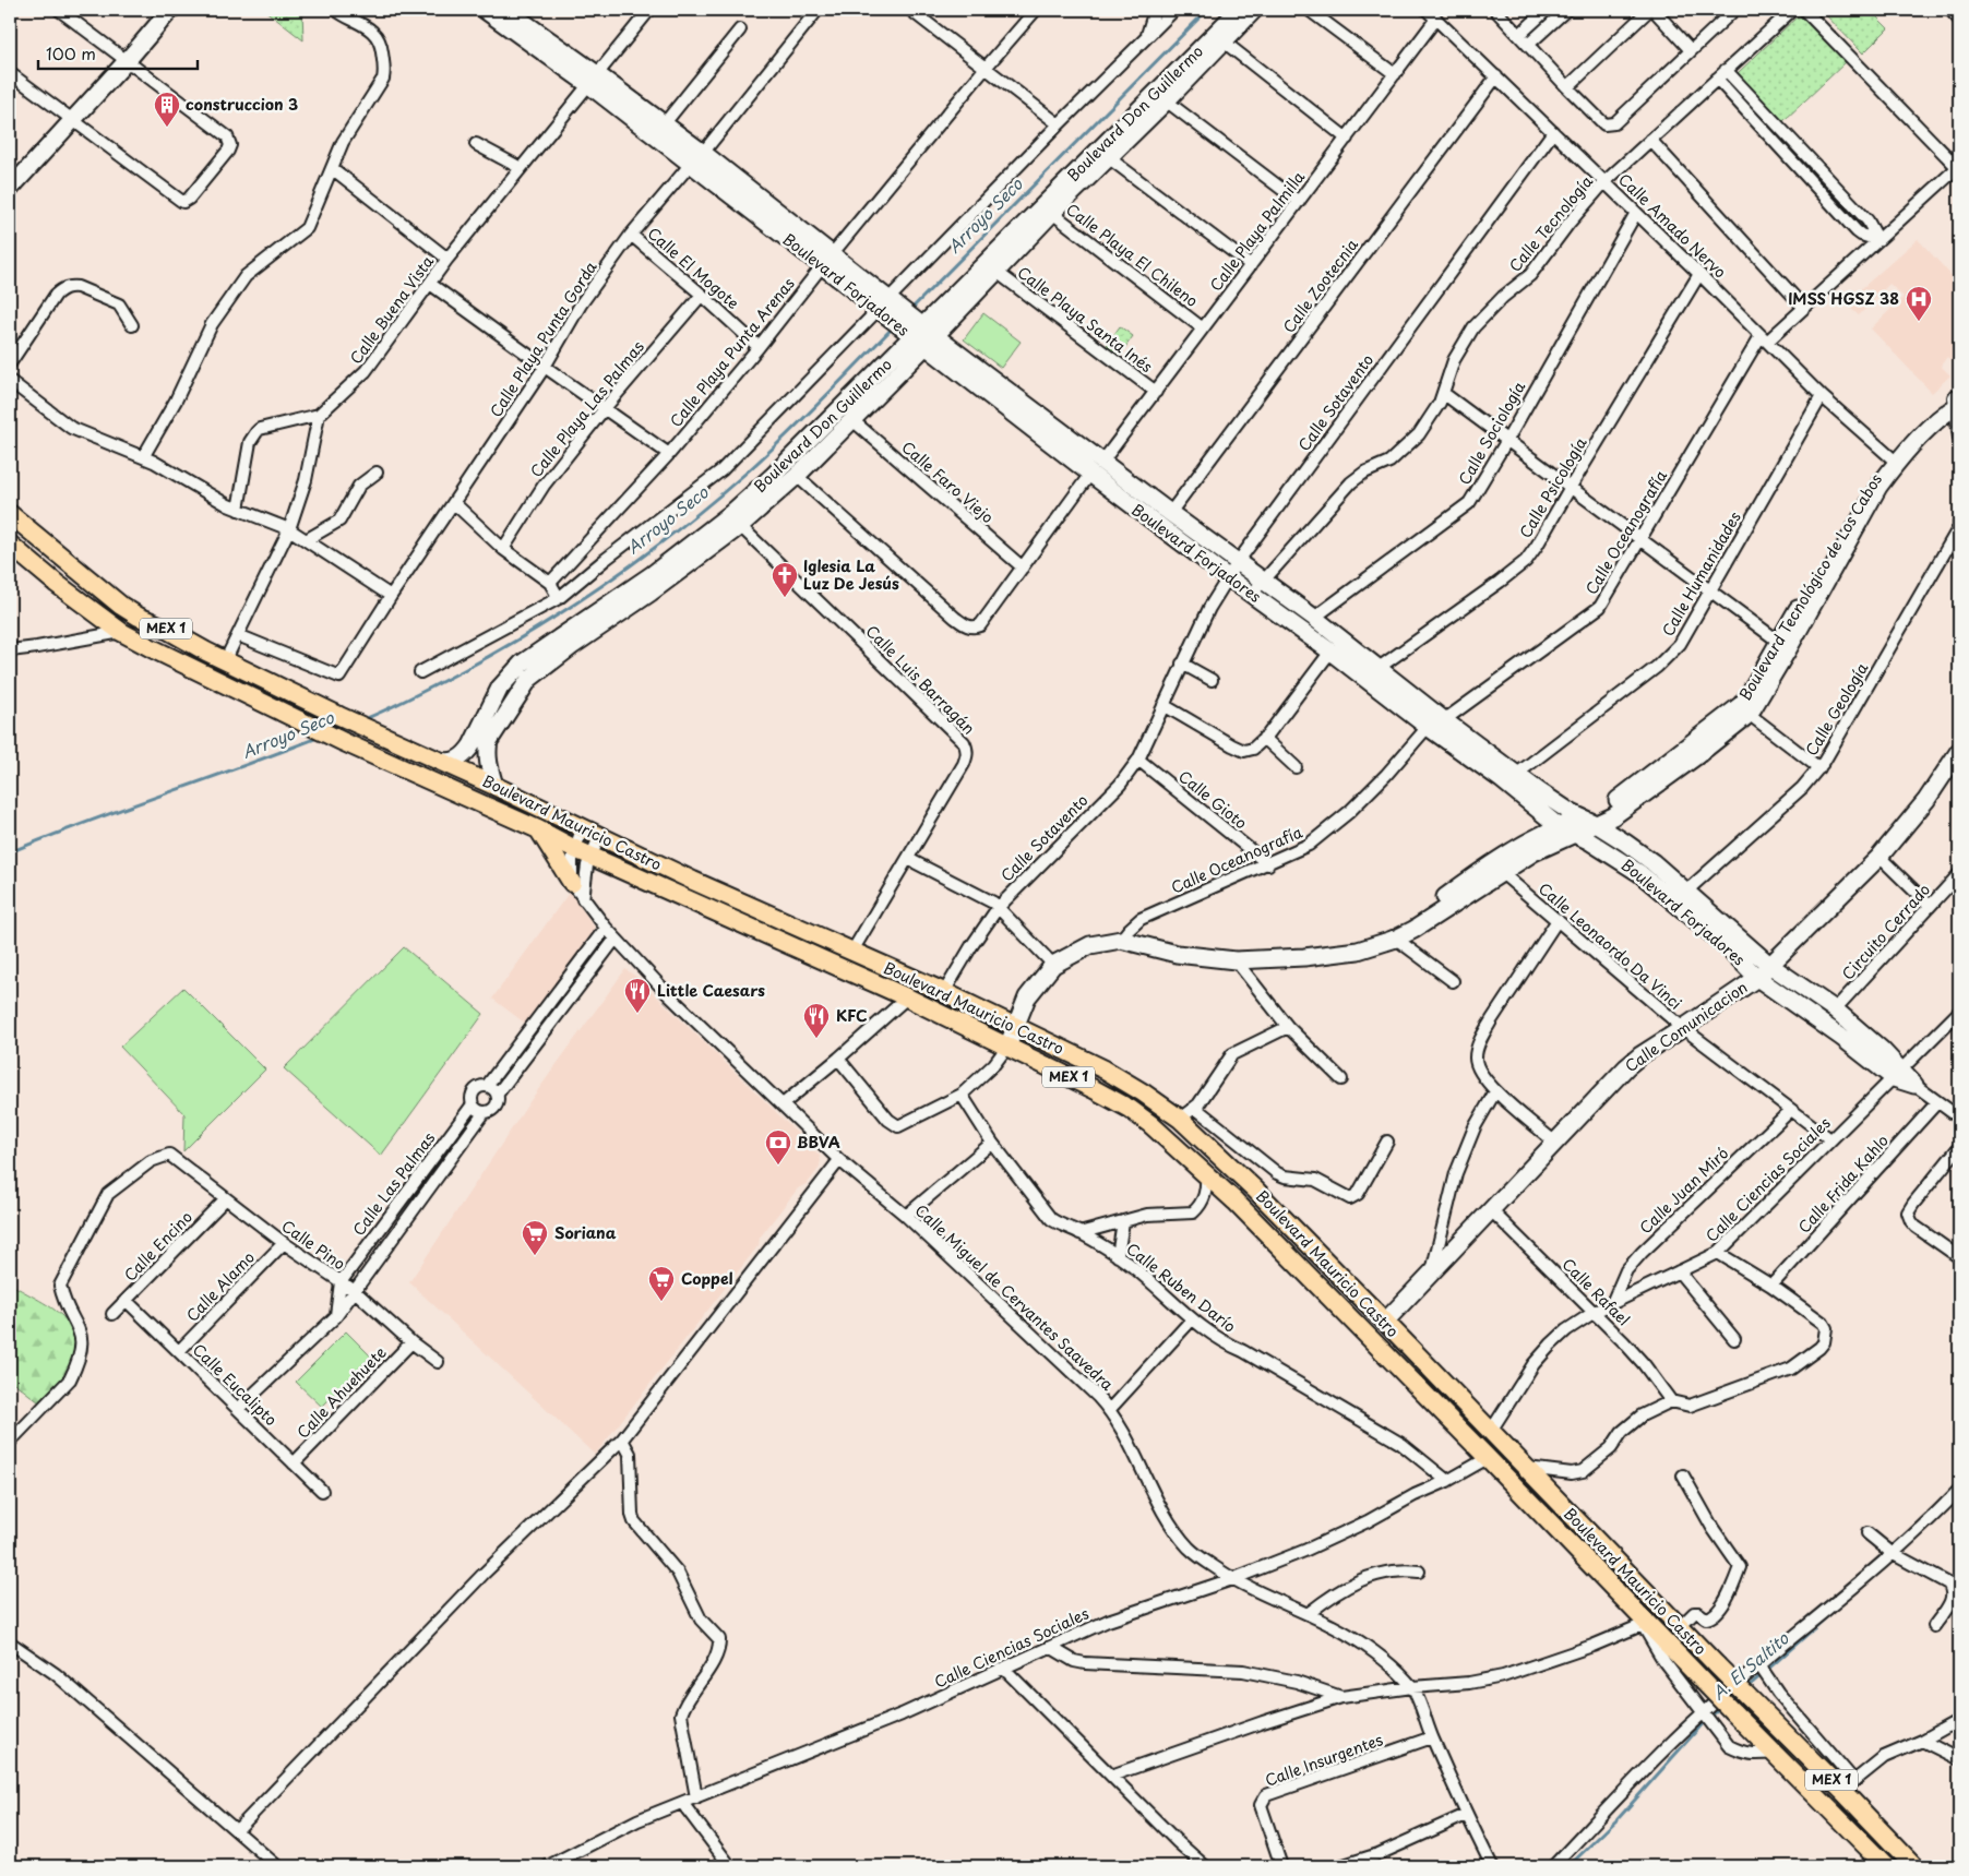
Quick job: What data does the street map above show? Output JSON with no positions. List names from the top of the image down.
{
  "streets": {
    "main road": ["MEX 1", "Boulevard Mauricio Castro"],
    "street": [
      "Boulevard Don Guillermo",
      "Calle Tecnología",
      "Calle Amado Nervo",
      "Calle Playa Palmilla",
      "Calle Playa El Chileno",
      "Calle El Mogote",
      "Boulevard Forjadores",
      "Calle Zootecnia",
      "Calle Buena Vista",
      "Calle Playa Santa Inés",
      "Calle Playa Punta Gorda",
      "Calle Playa Punta Arenas",
      "Calle Sotavento",
      "Calle Playa Las Palmas",
      "Calle Sociología",
      "Calle Faro Viejo",
      "Calle Psicología",
      "Calle Oceanografía",
      "Calle Humanidades",
      "Boulevard Tecnológico de Los Cabos",
      "Calle Luis Barragán",
      "Calle Geología",
      "Calle Gioto",
      "Circuito Cerrado",
      "Calle Leonaordo Da Vinci",
      "Calle Comunicacion",
      "Calle Ciencias Sociales",
      "Calle Las Palmas",
      "Calle Frida Kahlo",
      "Calle Juan Miró",
      "Calle Pino",
      "Calle Encino",
      "Calle Alamo",
      "Calle Ruben Darío",
      "Calle Rafael",
      "Calle Miguel de Cervantes Saavedra",
      "Calle Eucalipto",
      "Calle Ahuehuete",
      "Calle Insurgentes"
    ]
  },
  "crossings": [
    ["Boulevard Don Guillermo", "Calle Playa El Chileno"],
    ["Boulevard Don Guillermo", "Boulevard Forjadores"],
    ["Boulevard Don Guillermo", "Calle Playa Santa Inés"],
    ["Boulevard Don Guillermo", "Calle Faro Viejo"],
    ["Boulevard Don Guillermo", "Calle Luis Barragán"],
    ["Boulevard Don Guillermo", "Boulevard Mauricio Castro"],
    ["Calle Tecnología", "Calle Amado Nervo"],
    ["Calle Tecnología", "Boulevard Forjadores"],
    ["Calle Amado Nervo", "Calle Playa Palmilla"],
    ["Calle Amado Nervo", "Calle Zootecnia"],
    ["Calle Amado Nervo", "Calle Sotavento"],
    ["Calle Amado Nervo", "Calle Sociología"],
    ["Calle Amado Nervo", "Calle Psicología"],
    ["Calle Amado Nervo", "Calle Oceanografía"],
    ["Calle Amado Nervo", "Calle Humanidades"],
    ["Calle Amado Nervo", "Boulevard Tecnológico de Los Cabos"],
    ["Calle Playa Palmilla", "Calle Playa El Chileno"],
    ["Calle Playa Palmilla", "Boulevard Forjadores"],
    ["Calle Playa Palmilla", "Calle Playa Santa Inés"],
    ["Calle El Mogote", "Calle Playa Punta Gorda"],
    ["Calle El Mogote", "Calle Playa Punta Arenas"],
    ["Calle El Mogote", "Calle Playa Las Palmas"],
    ["Boulevard Forjadores", "Calle Zootecnia"],
    ["Boulevard Forjadores", "Calle Buena Vista"],
    ["Boulevard Forjadores", "Calle Playa Punta Gorda"],
    ["Boulevard Forjadores", "Calle Playa Punta Arenas"],
    ["Boulevard Forjadores", "Calle Sotavento"],
    ["Boulevard Forjadores", "Calle Sociología"],
    ["Boulevard Forjadores", "Calle Psicología"],
    ["Boulevard Forjadores", "Calle Oceanografía"],
    ["Boulevard Forjadores", "Calle Humanidades"],
    ["Boulevard Forjadores", "Boulevard Tecnológico de Los Cabos"],
    ["Boulevard Forjadores", "Calle Geología"],
    ["Boulevard Forjadores", "Circuito Cerrado"],
    ["Boulevard Forjadores", "Calle Comunicacion"],
    ["Boulevard Forjadores", "Calle Ciencias Sociales"],
    ["Boulevard Forjadores", "Calle Frida Kahlo"],
    ["Calle Sotavento", "Calle Gioto"],
    ["Calle Sotavento", "Boulevard Mauricio Castro"],
    ["Calle Oceanografía", "Boulevard Tecnológico de Los Cabos"],
    ["Calle Oceanografía", "Calle Gioto"],
    ["Boulevard Tecnológico de Los Cabos", "Boulevard Mauricio Castro"],
    ["Boulevard Tecnológico de Los Cabos", "Calle Leonaordo Da Vinci"],
    ["Calle Luis Barragán", "Boulevard Mauricio Castro"],
    ["Boulevard Mauricio Castro", "Calle Comunicacion"],
    ["Boulevard Mauricio Castro", "Calle Ciencias Sociales"],
    ["Calle Leonaordo Da Vinci", "Calle Comunicacion"],
    ["Calle Leonaordo Da Vinci", "Calle Ciencias Sociales"],
    ["Calle Leonaordo Da Vinci", "Calle Juan Miró"],
    ["Calle Comunicacion", "Calle Rafael"],
    ["Calle Ciencias Sociales", "Calle Juan Miró"],
    ["Calle Ciencias Sociales", "Calle Ruben Darío"],
    ["Calle Ciencias Sociales", "Calle Rafael"],
    ["Calle Ciencias Sociales", "Calle Miguel de Cervantes Saavedra"],
    ["Calle Las Palmas", "Calle Pino"],
    ["Calle Las Palmas", "Calle Eucalipto"],
    ["Calle Pino", "Calle Encino"],
    ["Calle Pino", "Calle Alamo"],
    ["Calle Pino", "Calle Ahuehuete"],
    ["Calle Encino", "Calle Eucalipto"],
    ["Calle Alamo", "Calle Eucalipto"],
    ["Calle Eucalipto", "Calle Ahuehuete"]
  ],
  "water": ["Arroyo Seco", "A. El Saltito"],
  "places": {
    "building": ["construccion 3"],
    "hospital": ["IMSS HGSZ 38"],
    "church": ["Iglesia La Luz De Jesús"],
    "restaurant": ["Little Caesars", "KFC"],
    "bank": ["BBVA"],
    "supermarket": ["Soriana", "Coppel"]
  },
  "scale_bar": "100 m"
}
